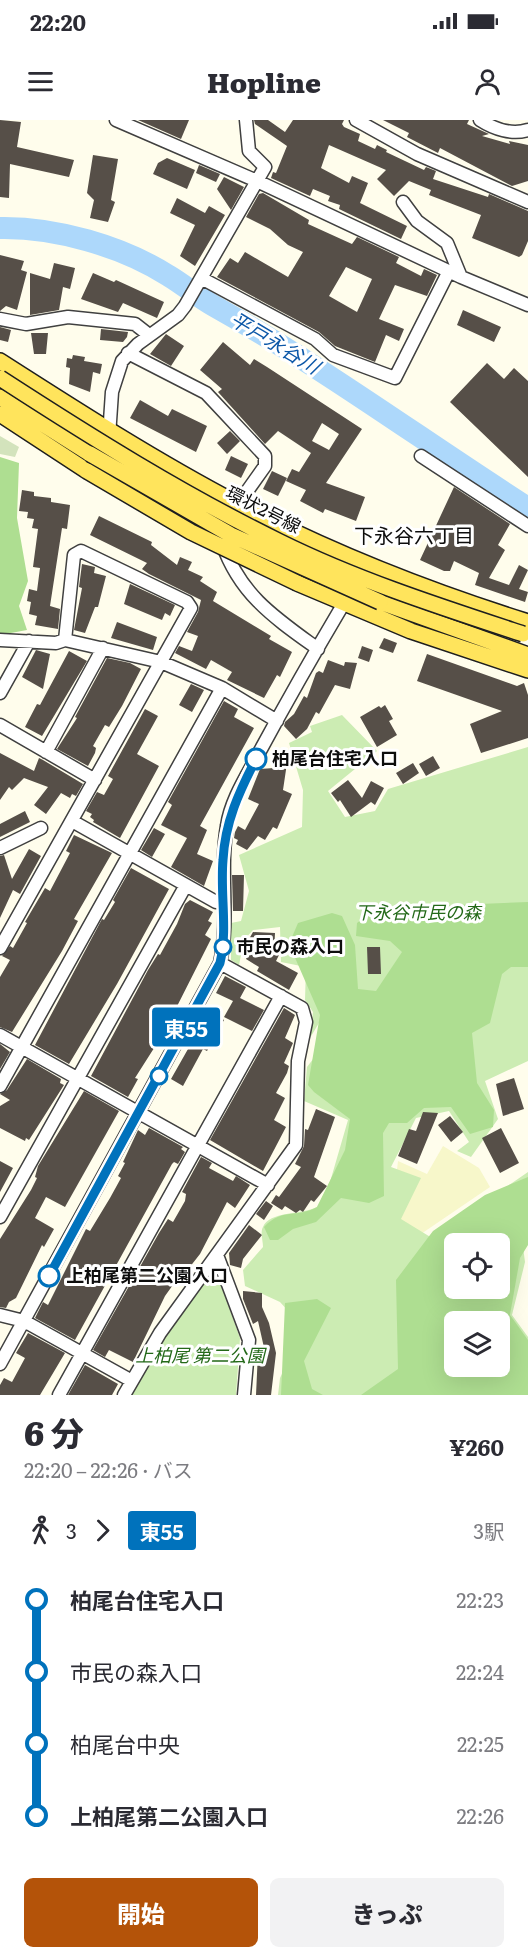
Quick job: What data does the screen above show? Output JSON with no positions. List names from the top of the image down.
{
  "streets": {
    "main road": ["環状2号線"]
  },
  "districts": ["下永谷六丁目"],
  "water": ["平戸永谷川"],
  "parks": ["下永谷市民の森", "上柏尾 第二公園"],
  "places": ["柏尾台住宅入口", "市民の森入口", "上柏尾第二公園入口"],
  "lines": ["bus line 東55"],
  "page": {
    "status": "22:20",
    "header": "Hopline",
    "on_map": "東55",
    "heading": ["6 分", "22:20 – 22:26 · バス", "¥260"],
    "legs": ["3", "東55", "3駅"],
    "list": [
      {
        "name": "柏尾台住宅入口",
        "value": "22:23"
      },
      {
        "name": "市民の森入口",
        "value": "22:24"
      },
      {
        "name": "柏尾台中央",
        "value": "22:25"
      },
      {
        "name": "上柏尾第二公園入口",
        "value": "22:26"
      }
    ],
    "buttons": ["開始", "きっぷ"]
  }
}
